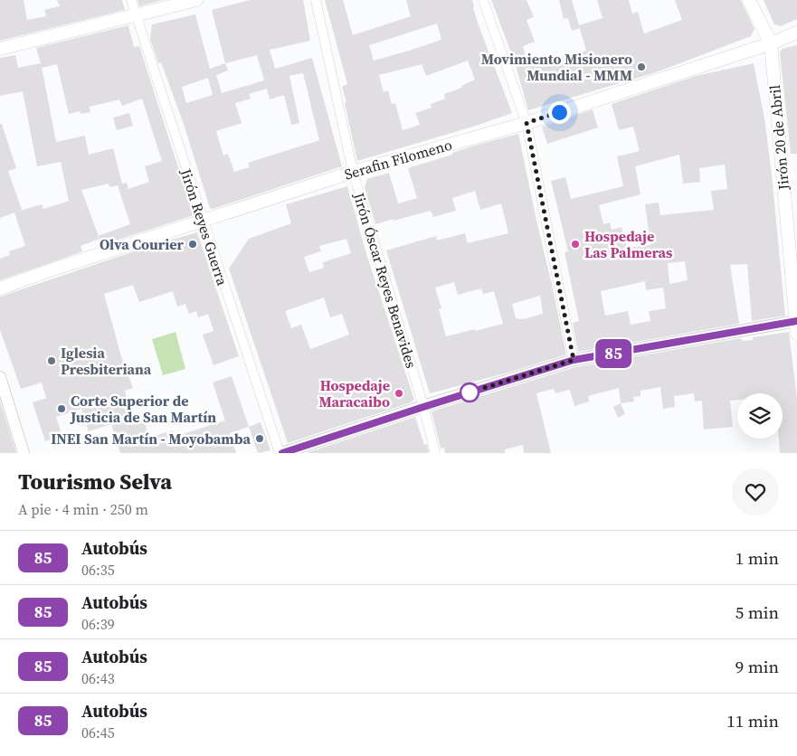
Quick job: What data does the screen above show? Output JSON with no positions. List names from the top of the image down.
{
  "streets": {
    "main road": ["Jirón 20 de Abril", "Serafin Filomeno"],
    "street": ["Jirón Reyes Guerra", "Jirón Óscar Reyes Benavides"]
  },
  "crossings": [
    ["Jirón 20 de Abril", "Serafin Filomeno"],
    ["Serafin Filomeno", "Jirón Reyes Guerra"],
    ["Serafin Filomeno", "Jirón Óscar Reyes Benavides"]
  ],
  "places": [
    "Movimiento Misionero Mundial - MMM",
    "Olva Courier",
    "Hospedaje Las Palmeras",
    "Iglesia Presbiteriana",
    "Hospedaje Maracaibo",
    "Corte Superior de Justicia de San Martín",
    "INEI San Martín - Moyobamba"
  ],
  "lines": ["bus line 85"],
  "page": {
    "on_map": "85",
    "heading": ["Tourismo Selva", "A pie · 4 min · 250 m"],
    "list": [
      {
        "mark": "85",
        "name": "Autobús",
        "note": "06:35",
        "value": "1 min"
      },
      {
        "mark": "85",
        "name": "Autobús",
        "note": "06:39",
        "value": "5 min"
      },
      {
        "mark": "85",
        "name": "Autobús",
        "note": "06:43",
        "value": "9 min"
      },
      {
        "mark": "85",
        "name": "Autobús",
        "note": "06:45",
        "value": "11 min"
      }
    ]
  }
}
